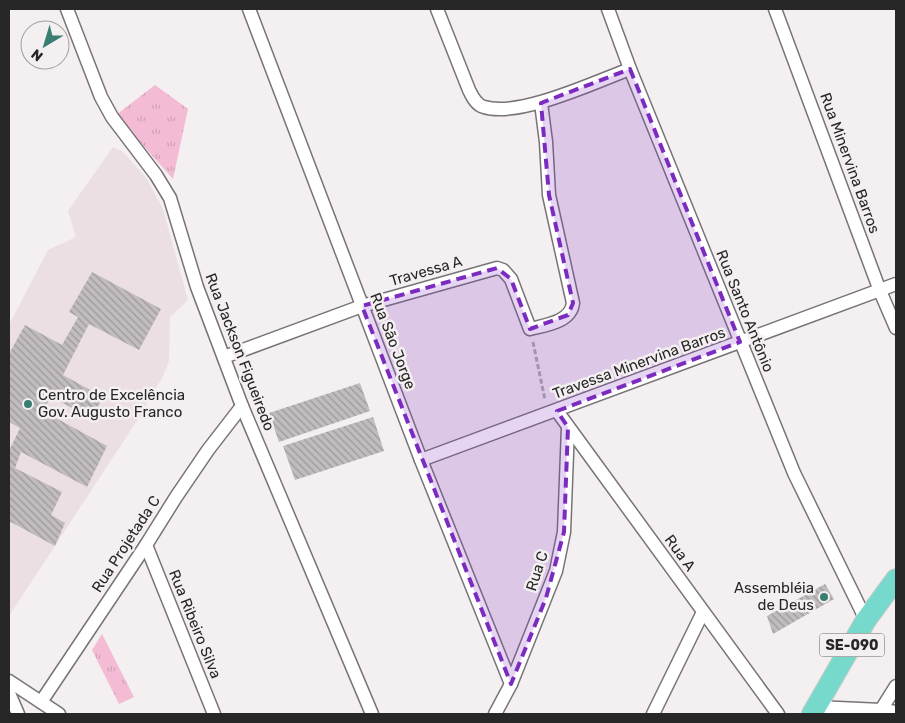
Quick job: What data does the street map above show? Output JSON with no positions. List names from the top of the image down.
{
  "streets": {
    "main road": ["SE-090"],
    "street": [
      "Rua Minervina Barros",
      "Travessa A",
      "Rua Santo Antônio",
      "Rua São Jorge",
      "Rua Jackson Figueiredo",
      "Travessa Minervina Barros",
      "Rua Projetada C",
      "Rua A",
      "Rua C",
      "Rua Ribeiro Silva"
    ]
  },
  "crossings": [
    ["Rua Minervina Barros", "Travessa Minervina Barros"],
    ["Travessa A", "Rua São Jorge"],
    ["Travessa A", "Rua Jackson Figueiredo"],
    ["Rua Santo Antônio", "Travessa Minervina Barros"],
    ["Rua Santo Antônio", "SE-090"],
    ["Rua São Jorge", "Travessa Minervina Barros"],
    ["Rua São Jorge", "Rua C"],
    ["Rua Jackson Figueiredo", "Rua Projetada C"],
    ["Travessa Minervina Barros", "Rua A"],
    ["Rua Projetada C", "Rua Ribeiro Silva"],
    ["Rua A", "Rua C"]
  ],
  "places": ["Centro de Excelência Gov. Augusto Franco", "Assembléia de Deus"],
  "north": "bottom left"
}
